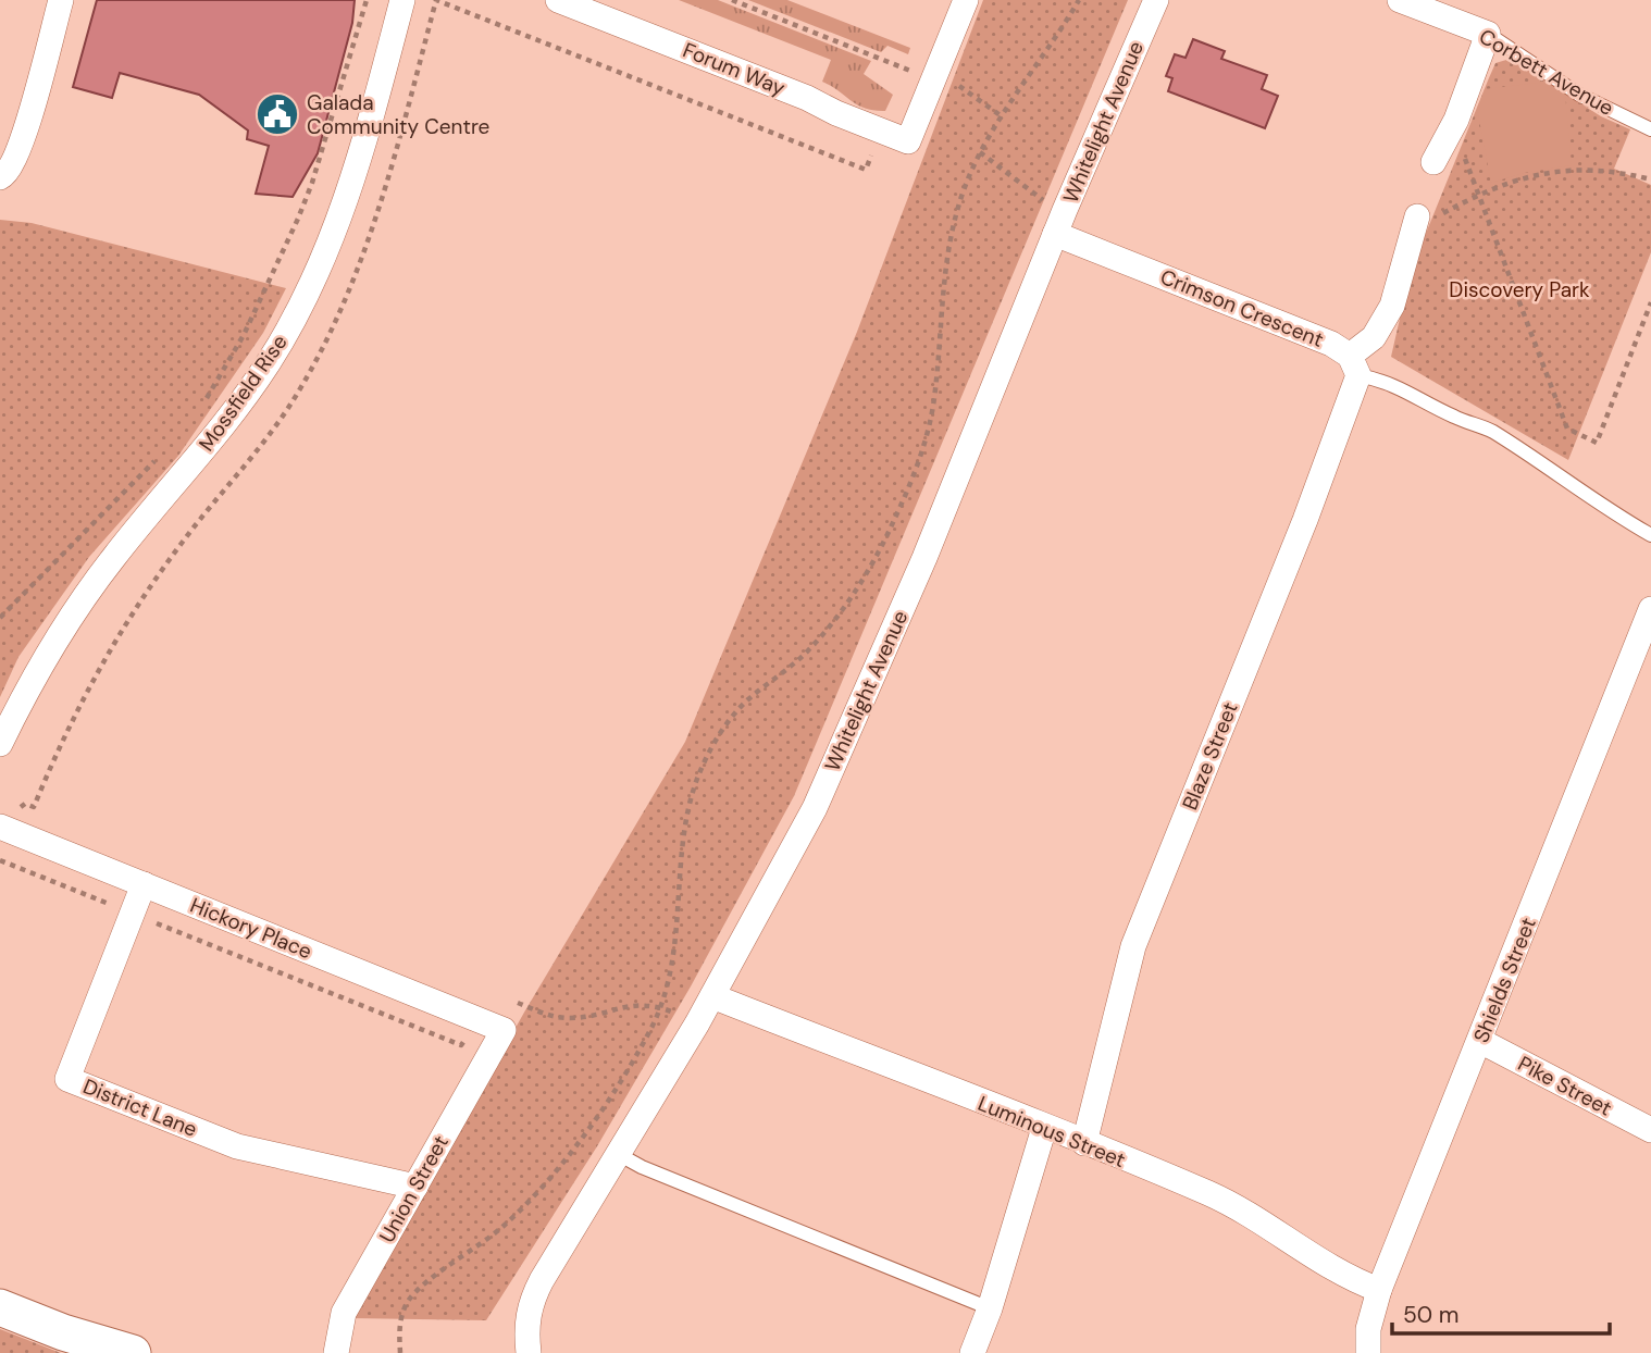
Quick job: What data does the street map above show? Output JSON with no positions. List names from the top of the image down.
{
  "streets": {
    "street": [
      "Forum Way",
      "Corbett Avenue",
      "Whitelight Avenue",
      "Crimson Crescent",
      "Mossfield Rise",
      "Blaze Street",
      "Hickory Place",
      "Shields Street",
      "Pike Street",
      "District Lane",
      "Luminous Street",
      "Union Street"
    ]
  },
  "crossings": [
    ["Whitelight Avenue", "Crimson Crescent"],
    ["Whitelight Avenue", "Luminous Street"],
    ["Crimson Crescent", "Blaze Street"],
    ["Blaze Street", "Luminous Street"],
    ["Hickory Place", "District Lane"],
    ["Hickory Place", "Union Street"],
    ["Shields Street", "Pike Street"],
    ["Shields Street", "Luminous Street"],
    ["District Lane", "Union Street"]
  ],
  "parks": ["Discovery Park"],
  "places": {
    "public building": ["Galada Community Centre"]
  },
  "scale_bar": "50 m"
}
